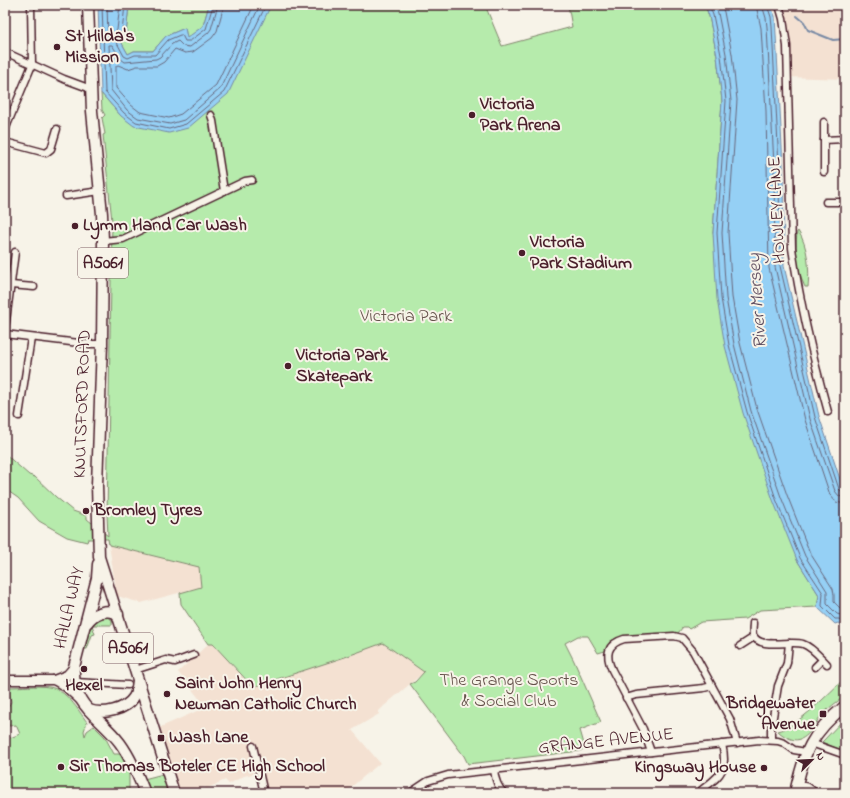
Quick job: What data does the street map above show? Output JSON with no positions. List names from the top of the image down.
{
  "streets": {
    "main road": ["A5061", "KNUTSFORD ROAD", "HALLA WAY"],
    "street": ["HOWLEY LANE", "GRANGE AVENUE"]
  },
  "crossings": [
    ["A5061", "KNUTSFORD ROAD"],
    ["A5061", "HALLA WAY"],
    ["KNUTSFORD ROAD", "HALLA WAY"]
  ],
  "water": ["River Mersey"],
  "parks": ["Victoria Park", "The Grange Sports & Social Club"],
  "places": {
    "other": [
      "St Hilda's Mission",
      "Victoria Park Arena",
      "Lymm Hand Car Wash",
      "Victoria Park Stadium",
      "Victoria Park Skatepark",
      "Bromley Tyres",
      "Hexel",
      "Saint John Henry Newman Catholic Church",
      "Sir Thomas Boteler CE High School",
      "Kingsway House"
    ],
    "transit": ["Bridgewater Avenue", "Wash Lane"]
  },
  "north": "top right"
}
